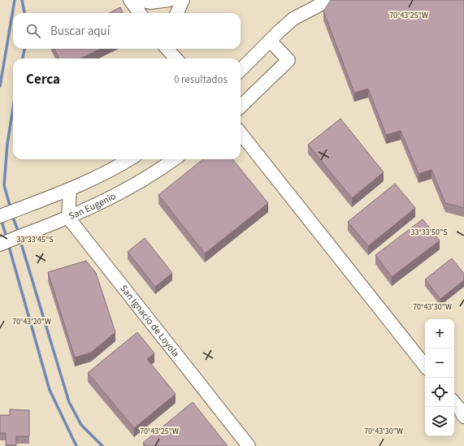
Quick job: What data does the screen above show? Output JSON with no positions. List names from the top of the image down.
{
  "streets": {
    "street": ["San Eugenio", "San Ignacio de Loyola"]
  },
  "crossings": [
    ["San Eugenio", "San Ignacio de Loyola"]
  ],
  "page": {
    "search": "Buscar aquí",
    "heading": ["Cerca", "0 resultados"],
    "map_buttons": ["+", "−"]
  },
  "coordinates": [
    "70°43'25\"W",
    "33°33'50\"S",
    "33°33'45\"S",
    "70°43'30\"W",
    "70°43'20\"W"
  ]
}
